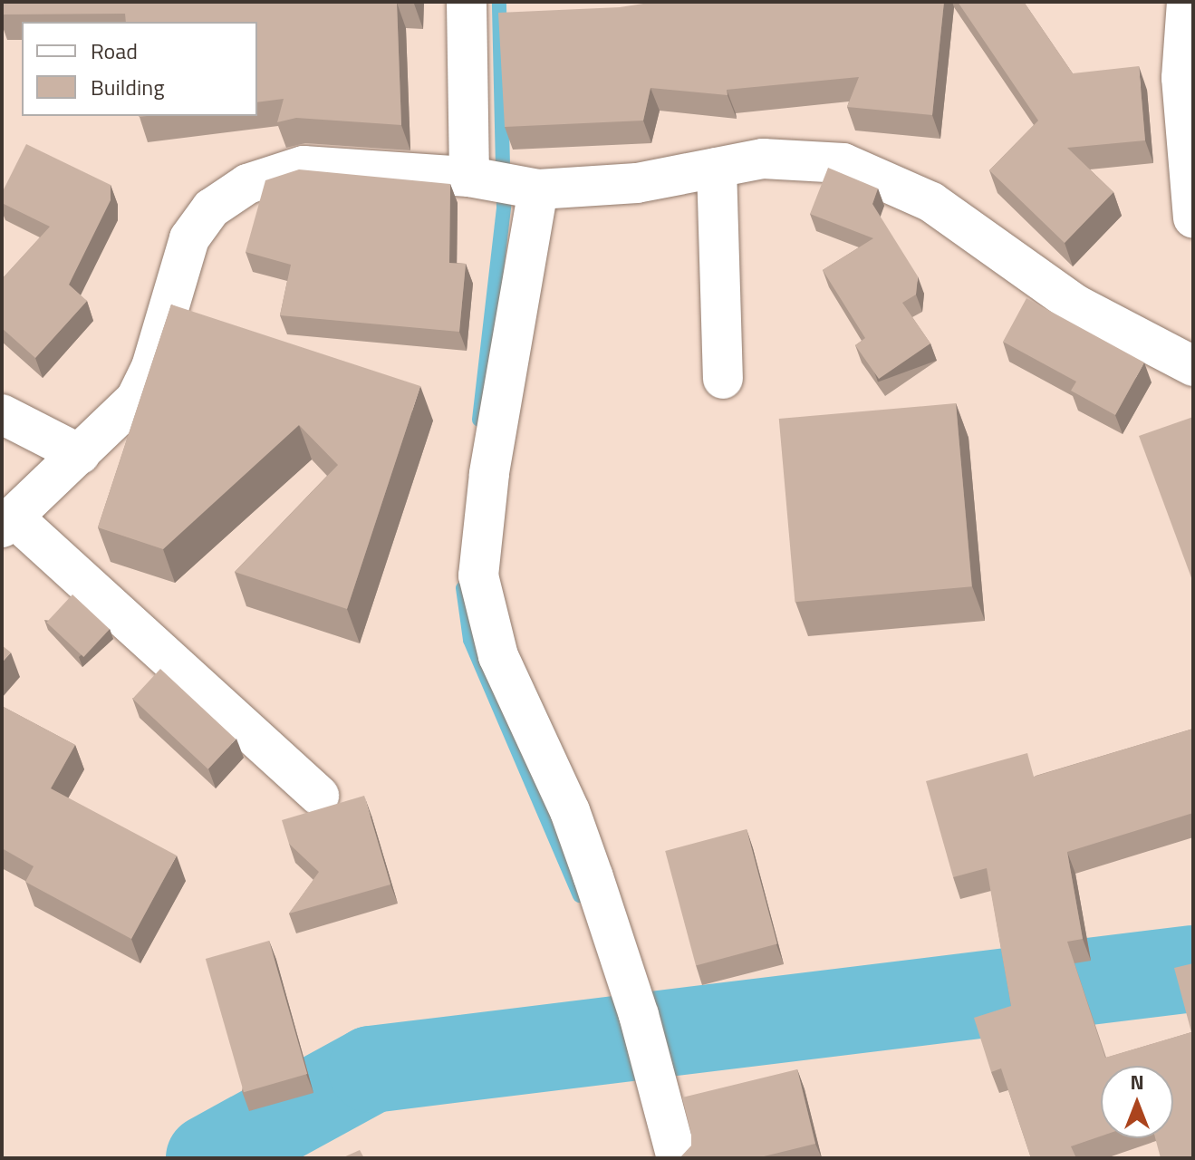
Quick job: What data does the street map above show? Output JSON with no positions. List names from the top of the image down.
{
  "legend": ["Road", "Building"],
  "north": "top"
}
